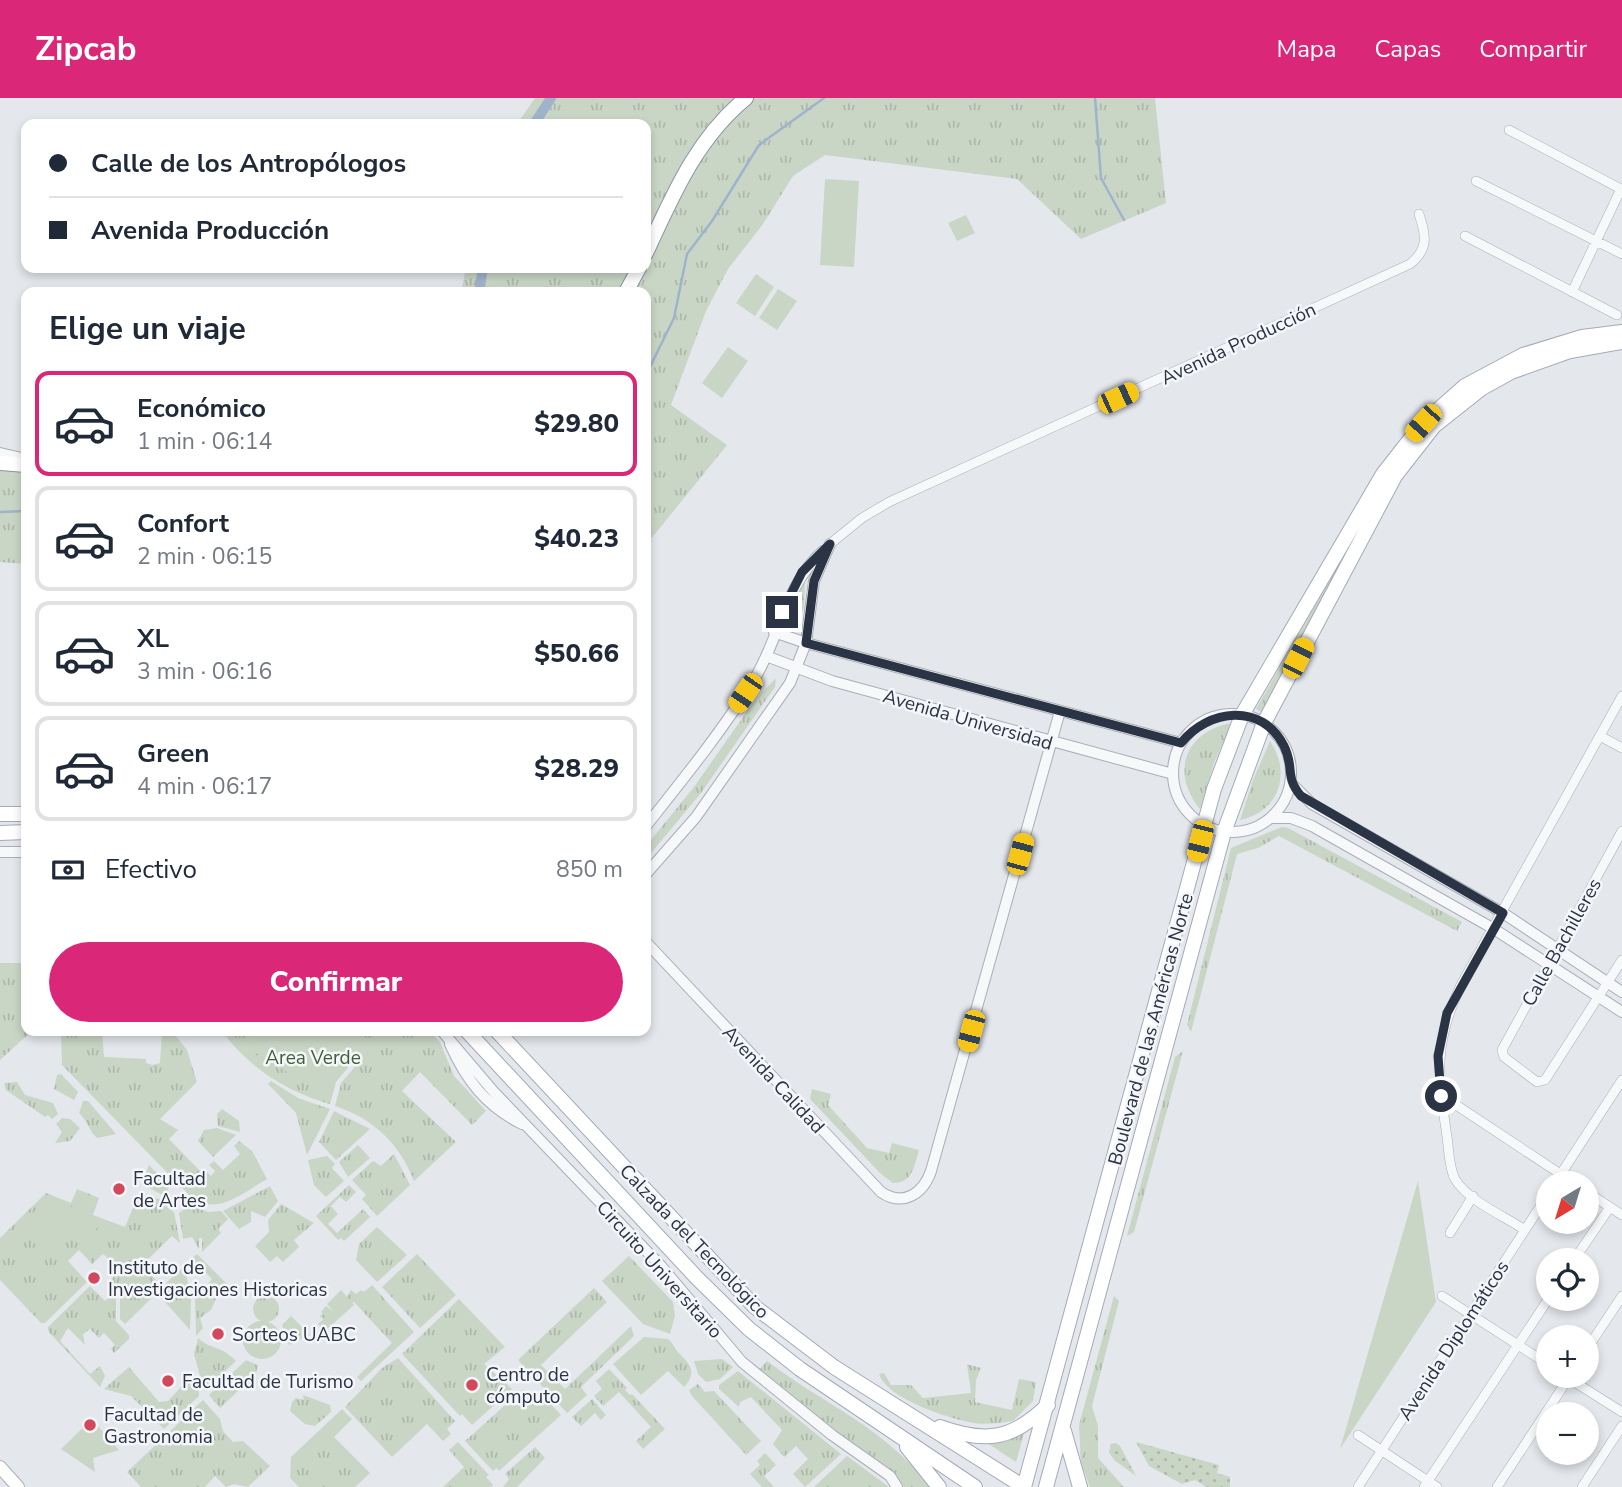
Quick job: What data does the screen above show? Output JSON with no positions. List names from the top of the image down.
{
  "streets": {
    "main road": ["Boulevard de las Américas Norte", "Calzada del Tecnológico"],
    "street": [
      "Avenida Producción",
      "Avenida Universidad",
      "Calle Bachilleres",
      "Avenida Calidad",
      "Circuito Universitario",
      "Avenida Diplomáticos"
    ]
  },
  "crossings": [
    ["Avenida Producción", "Avenida Universidad"],
    ["Avenida Universidad", "Avenida Calidad"],
    ["Boulevard de las Américas Norte", "Calzada del Tecnológico"]
  ],
  "parks": ["Area Verde"],
  "places": [
    "Facultad de Artes",
    "Instituto de Investigaciones Historicas",
    "Sorteos UABC",
    "Facultad de Turismo",
    "Centro de cómputo",
    "Facultad de Gastronomia"
  ],
  "north": "bottom left",
  "page": {
    "header": "Zipcab",
    "nav": ["Mapa", "Capas", "Compartir"],
    "banner": ["Calle de los Antropólogos", "Avenida Producción"],
    "heading": "Elige un viaje",
    "list": [
      {
        "name": "Económico",
        "note": "1 min · 06:14",
        "value": "$29.80"
      },
      {
        "name": "Confort",
        "note": "2 min · 06:15",
        "value": "$40.23"
      },
      {
        "name": "XL",
        "note": "3 min · 06:16",
        "value": "$50.66"
      },
      {
        "name": "Green",
        "note": "4 min · 06:17",
        "value": "$28.29"
      }
    ],
    "pay": ["Efectivo", "850 m"],
    "buttons": "Confirmar",
    "map_buttons": ["+", "−"]
  }
}
